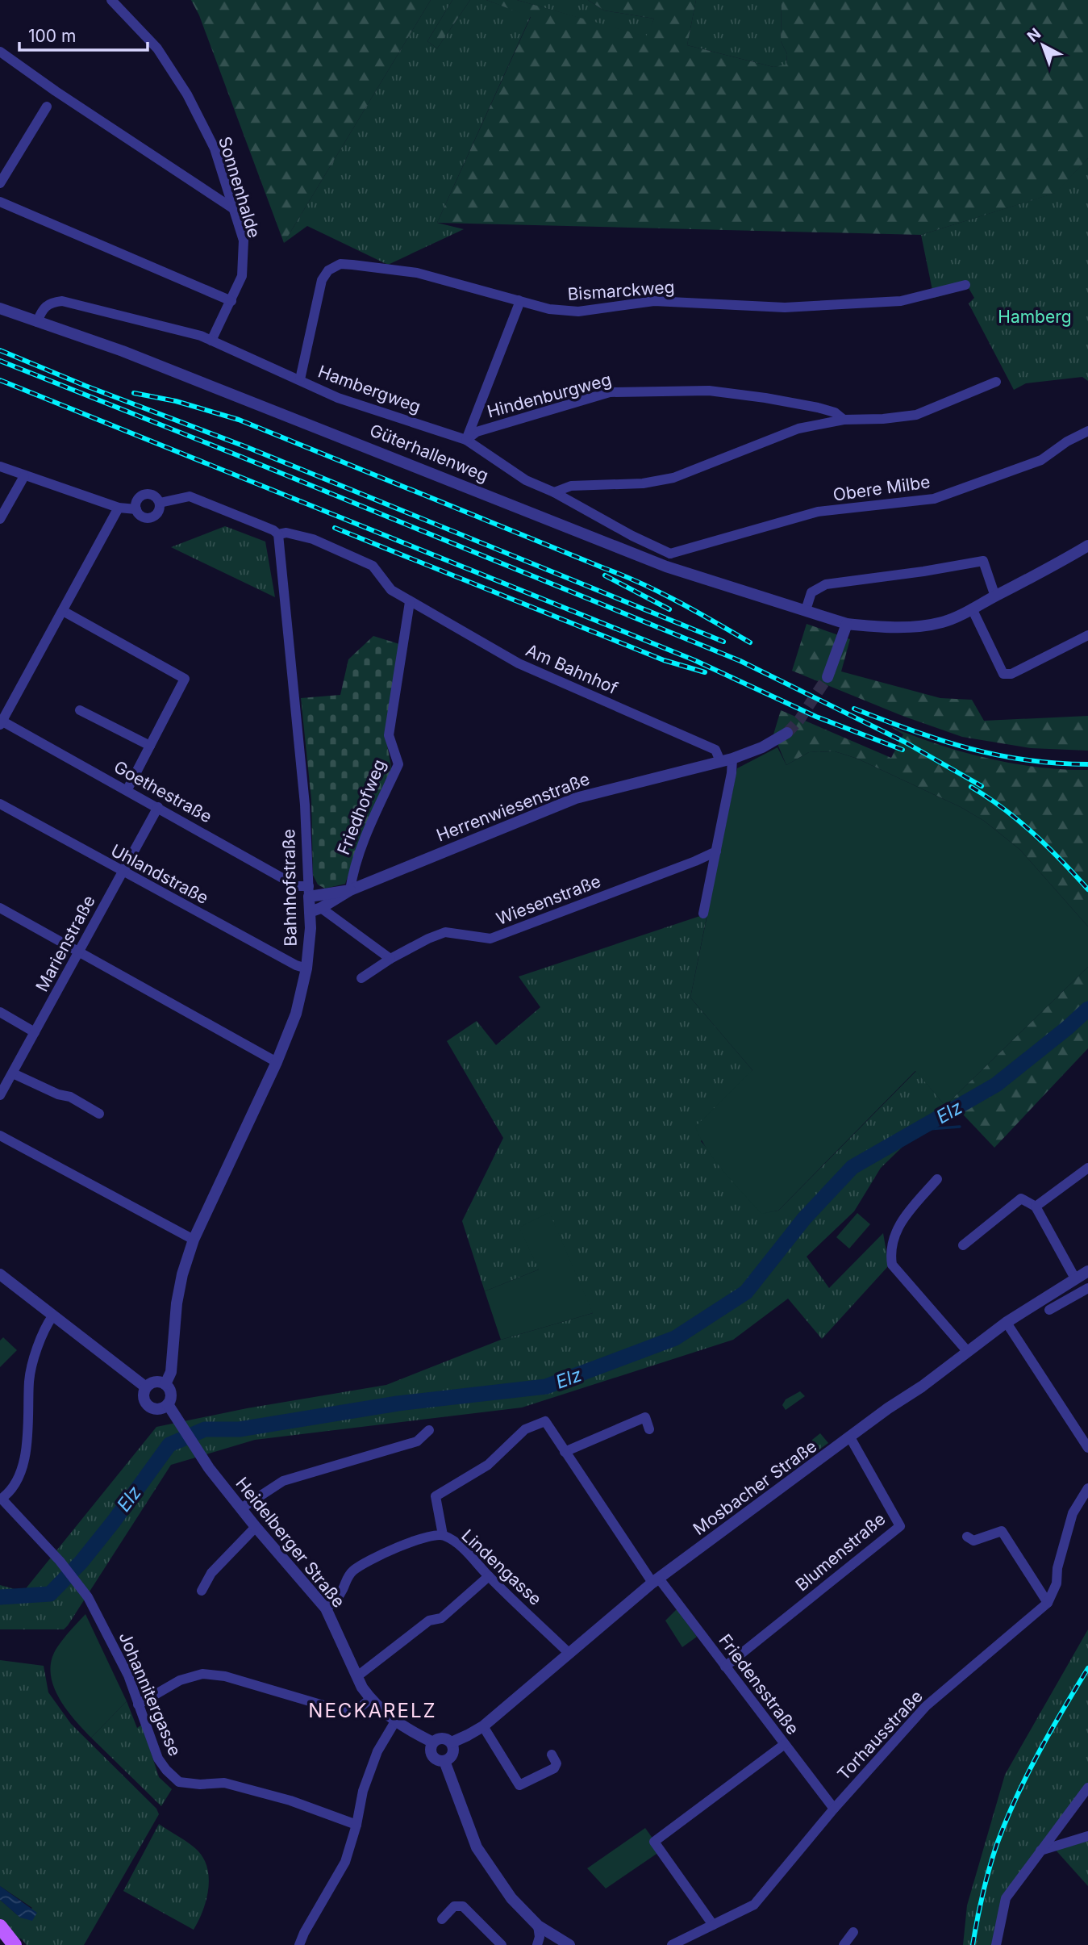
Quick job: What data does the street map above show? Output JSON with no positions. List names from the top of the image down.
{
  "streets": {
    "street": [
      "Sonnenhalde",
      "Bismarckweg",
      "Hambergweg",
      "Hindenburgweg",
      "Güterhallenweg",
      "Obere Milbe",
      "Am Bahnhof",
      "Goethestraße",
      "Friedhofweg",
      "Herrenwiesenstraße",
      "Uhlandstraße",
      "Bahnhofstraße",
      "Wiesenstraße",
      "Marienstraße",
      "Mosbacher Straße",
      "Heidelberger Straße",
      "Blumenstraße",
      "Lindengasse",
      "Friedensstraße",
      "Johannitergasse",
      "Torhausstraße"
    ]
  },
  "crossings": [
    ["Sonnenhalde", "Hambergweg"],
    ["Bismarckweg", "Hambergweg"],
    ["Hambergweg", "Hindenburgweg"],
    ["Hambergweg", "Güterhallenweg"],
    ["Hambergweg", "Obere Milbe"],
    ["Am Bahnhof", "Friedhofweg"],
    ["Am Bahnhof", "Herrenwiesenstraße"],
    ["Am Bahnhof", "Bahnhofstraße"],
    ["Goethestraße", "Herrenwiesenstraße"],
    ["Goethestraße", "Bahnhofstraße"],
    ["Goethestraße", "Marienstraße"],
    ["Friedhofweg", "Herrenwiesenstraße"],
    ["Herrenwiesenstraße", "Bahnhofstraße"],
    ["Uhlandstraße", "Bahnhofstraße"],
    ["Uhlandstraße", "Marienstraße"],
    ["Bahnhofstraße", "Heidelberger Straße"],
    ["Mosbacher Straße", "Heidelberger Straße"],
    ["Mosbacher Straße", "Blumenstraße"],
    ["Mosbacher Straße", "Lindengasse"],
    ["Mosbacher Straße", "Friedensstraße"],
    ["Heidelberger Straße", "Lindengasse"],
    ["Blumenstraße", "Friedensstraße"],
    ["Lindengasse", "Friedensstraße"],
    ["Friedensstraße", "Torhausstraße"]
  ],
  "districts": ["NECKARELZ"],
  "water": ["Elz"],
  "parks": ["Hamberg"],
  "scale_bar": "100 m",
  "north": "top left"
}
